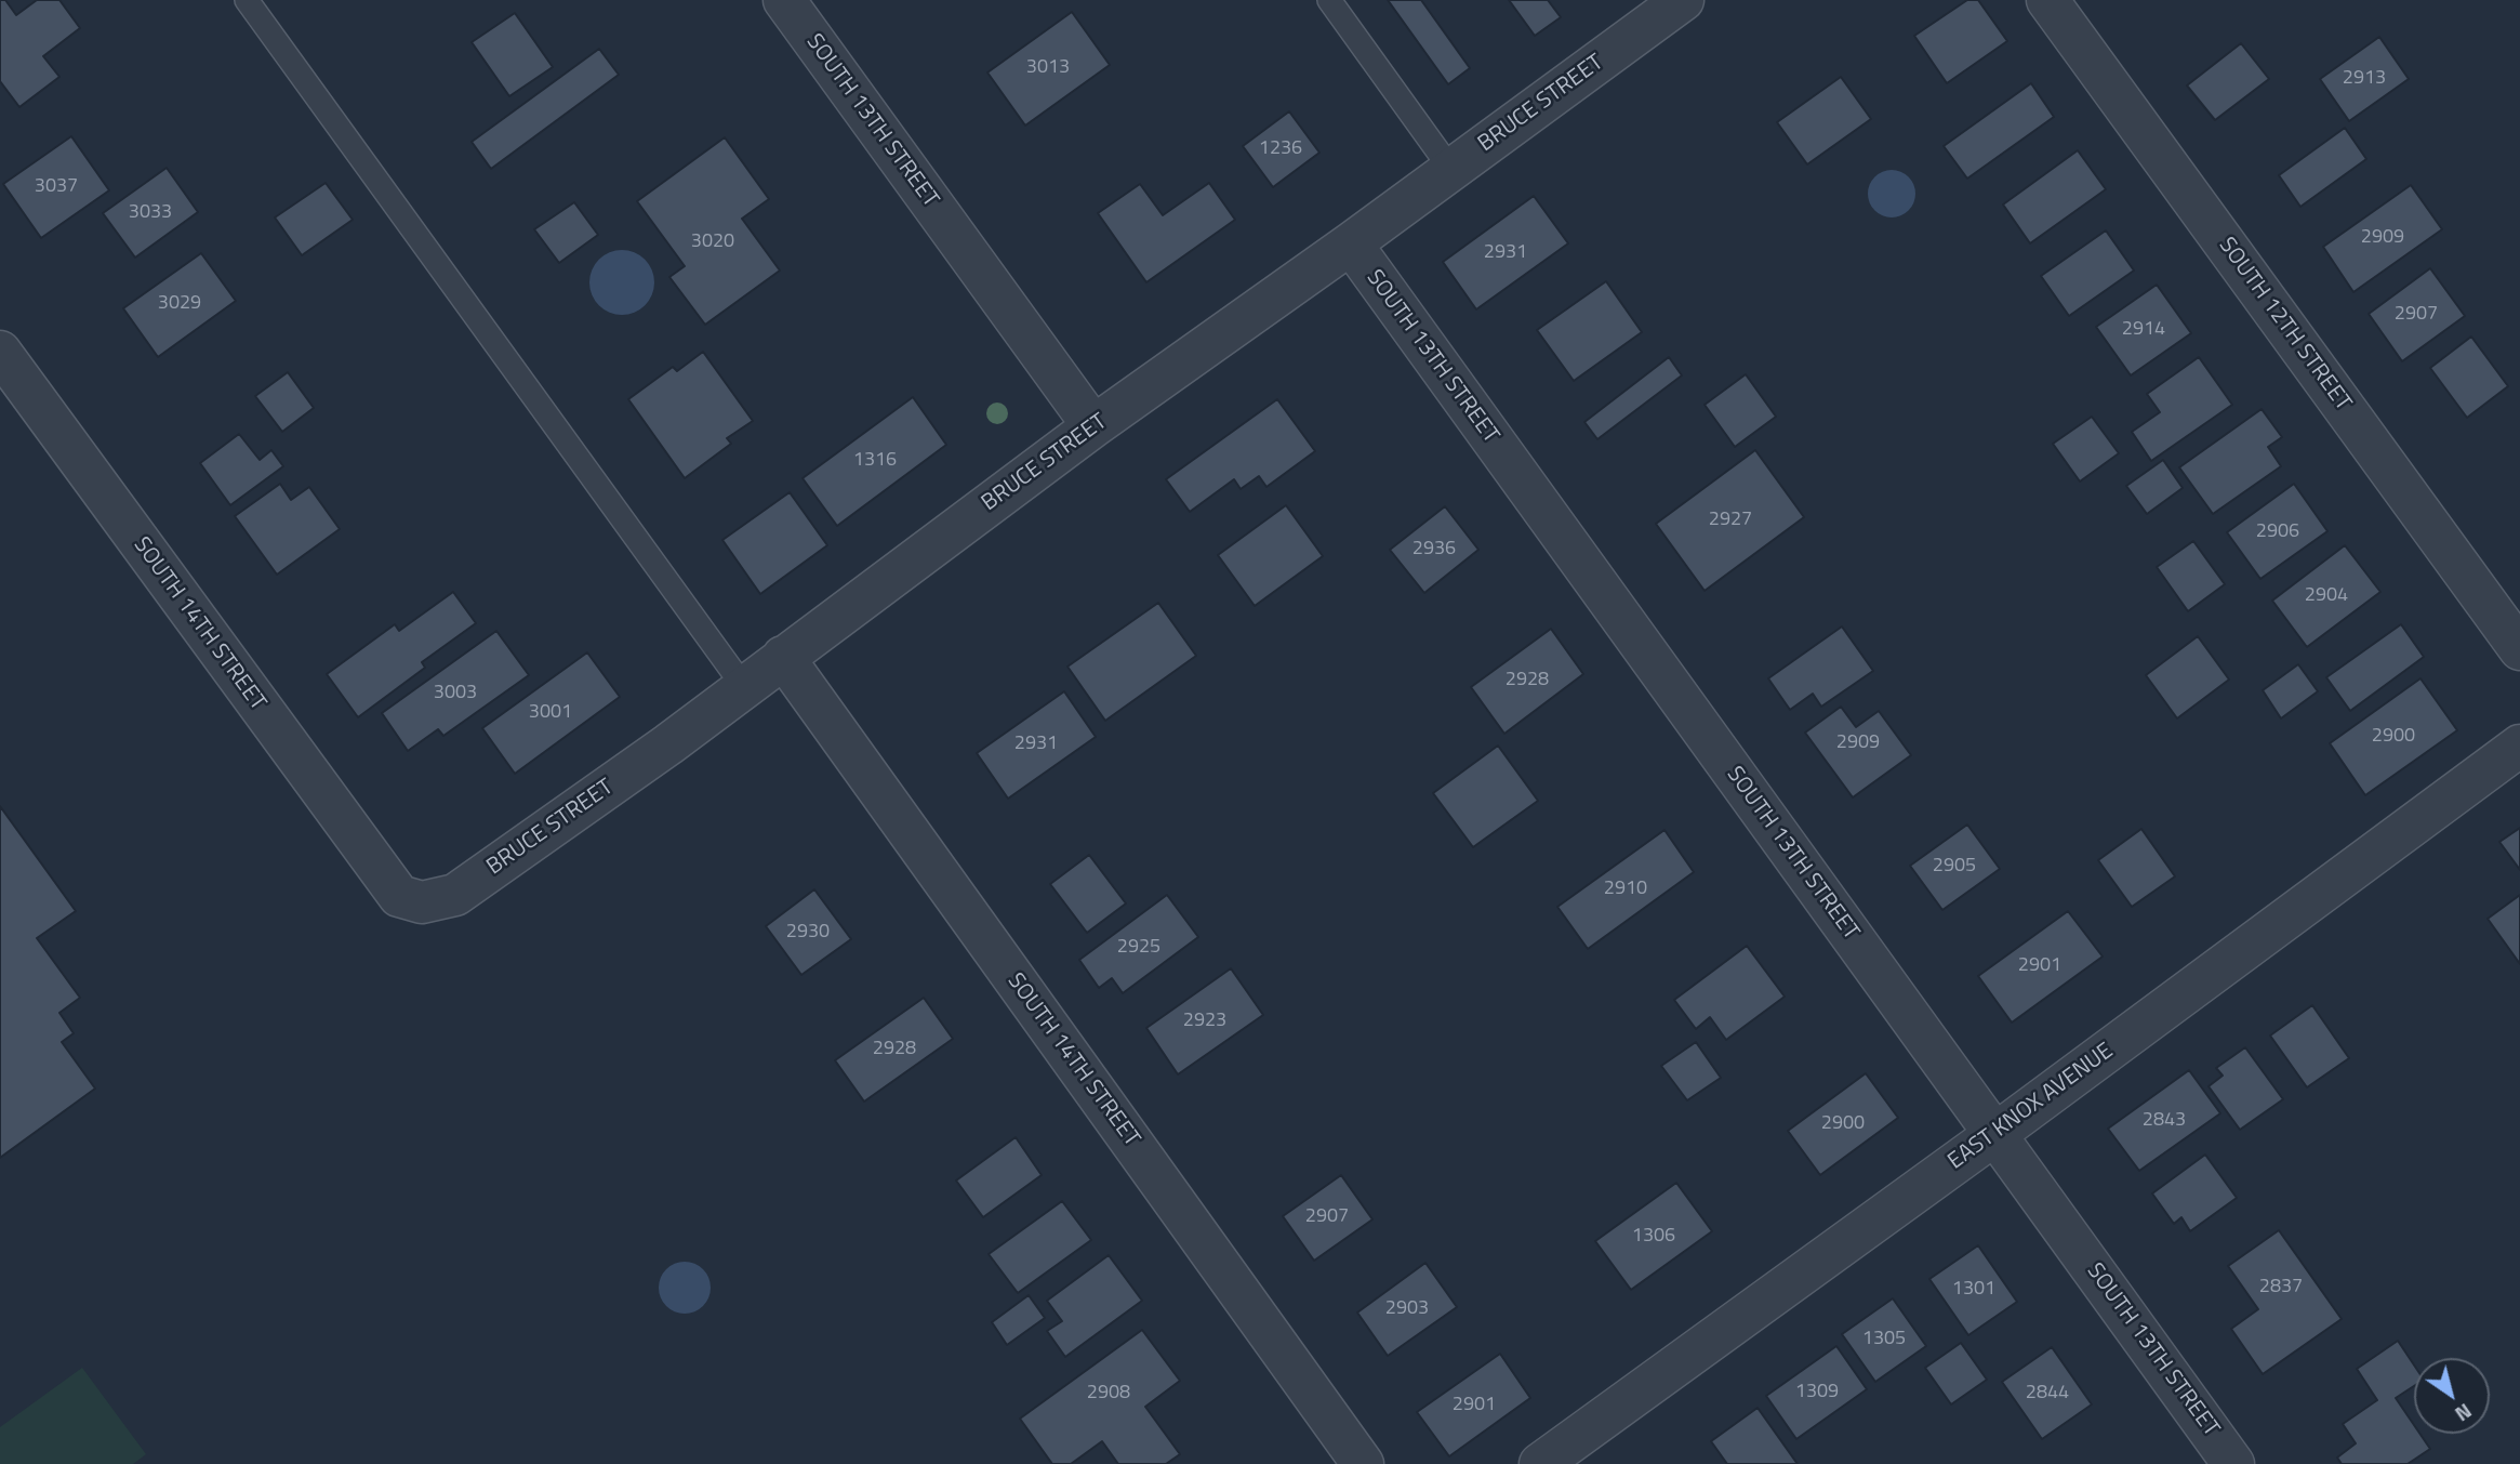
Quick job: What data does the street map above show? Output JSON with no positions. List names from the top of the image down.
{
  "streets": {
    "street": [
      "BRUCE STREET",
      "SOUTH 13TH STREET",
      "SOUTH 12TH STREET",
      "SOUTH 14TH STREET",
      "EAST KNOX AVENUE"
    ]
  },
  "crossings": [
    ["BRUCE STREET", "SOUTH 13TH STREET"],
    ["BRUCE STREET", "SOUTH 14TH STREET"],
    ["SOUTH 13TH STREET", "EAST KNOX AVENUE"]
  ],
  "house_numbers": [
    "3013",
    "2913",
    "1236",
    "3037",
    "3033",
    "2909",
    "3020",
    "2931",
    "3029",
    "2907",
    "2914",
    "1316",
    "2927",
    "2906",
    "2936",
    "2904",
    "2928",
    "3003",
    "3001",
    "2900",
    "2909",
    "2931",
    "2905",
    "2910",
    "2930",
    "2925",
    "2901",
    "2923",
    "2928",
    "2843",
    "2900",
    "2907",
    "1306",
    "2837",
    "1301",
    "2903",
    "1305",
    "1309",
    "2908",
    "2844",
    "2901"
  ],
  "north": "bottom right"
}
